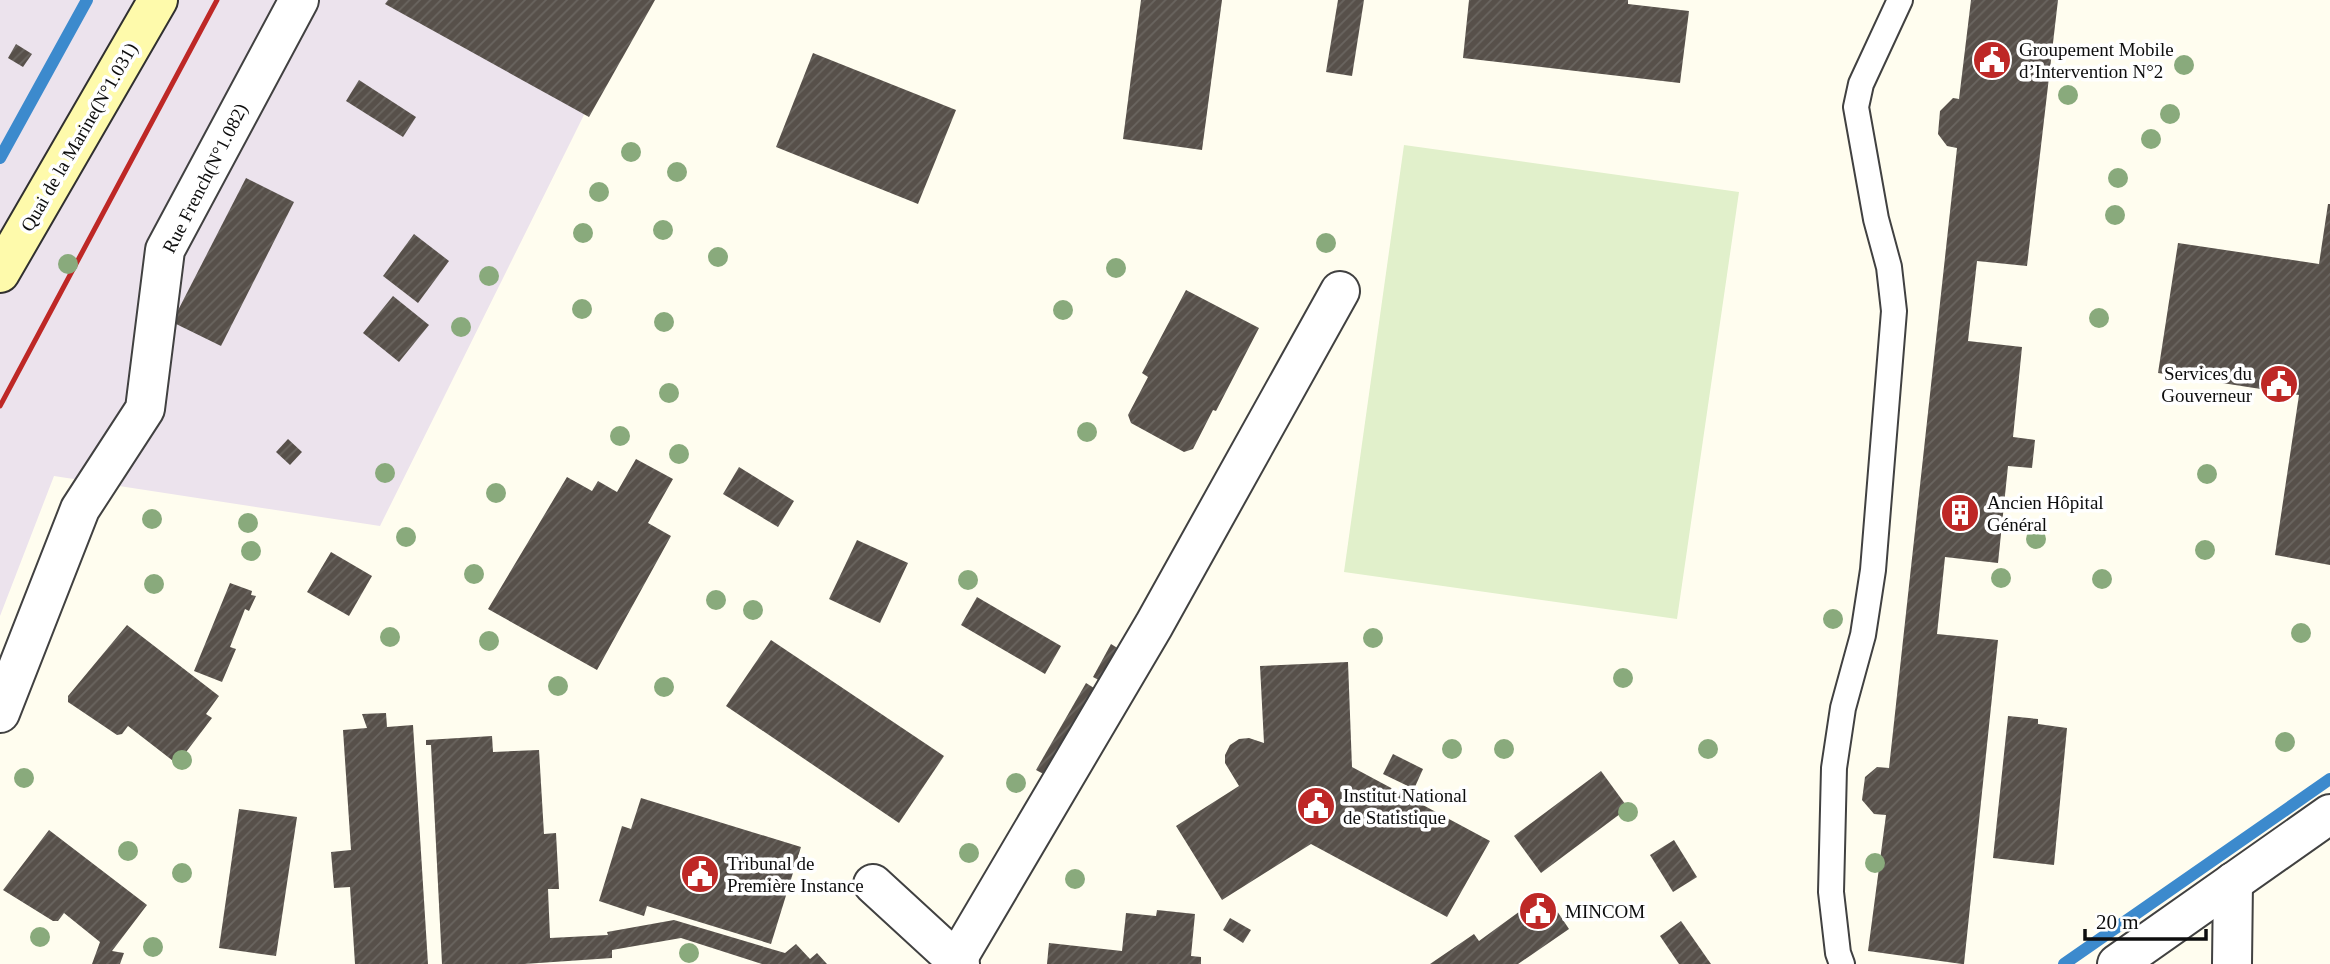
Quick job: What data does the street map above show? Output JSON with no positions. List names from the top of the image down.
{
  "streets": {
    "street": ["Quai de la Marine(N°1.031)", "Rue French(N°1.082)"]
  },
  "places": {
    "public building": [
      "Groupement Mobile d’Intervention N°2",
      "Services du Gouverneur",
      "Institut National de Statistique",
      "Tribunal de Première Instance",
      "MINCOM"
    ],
    "building": ["Ancien Hôpital Général"]
  },
  "scale_bar": "20 m"
}
